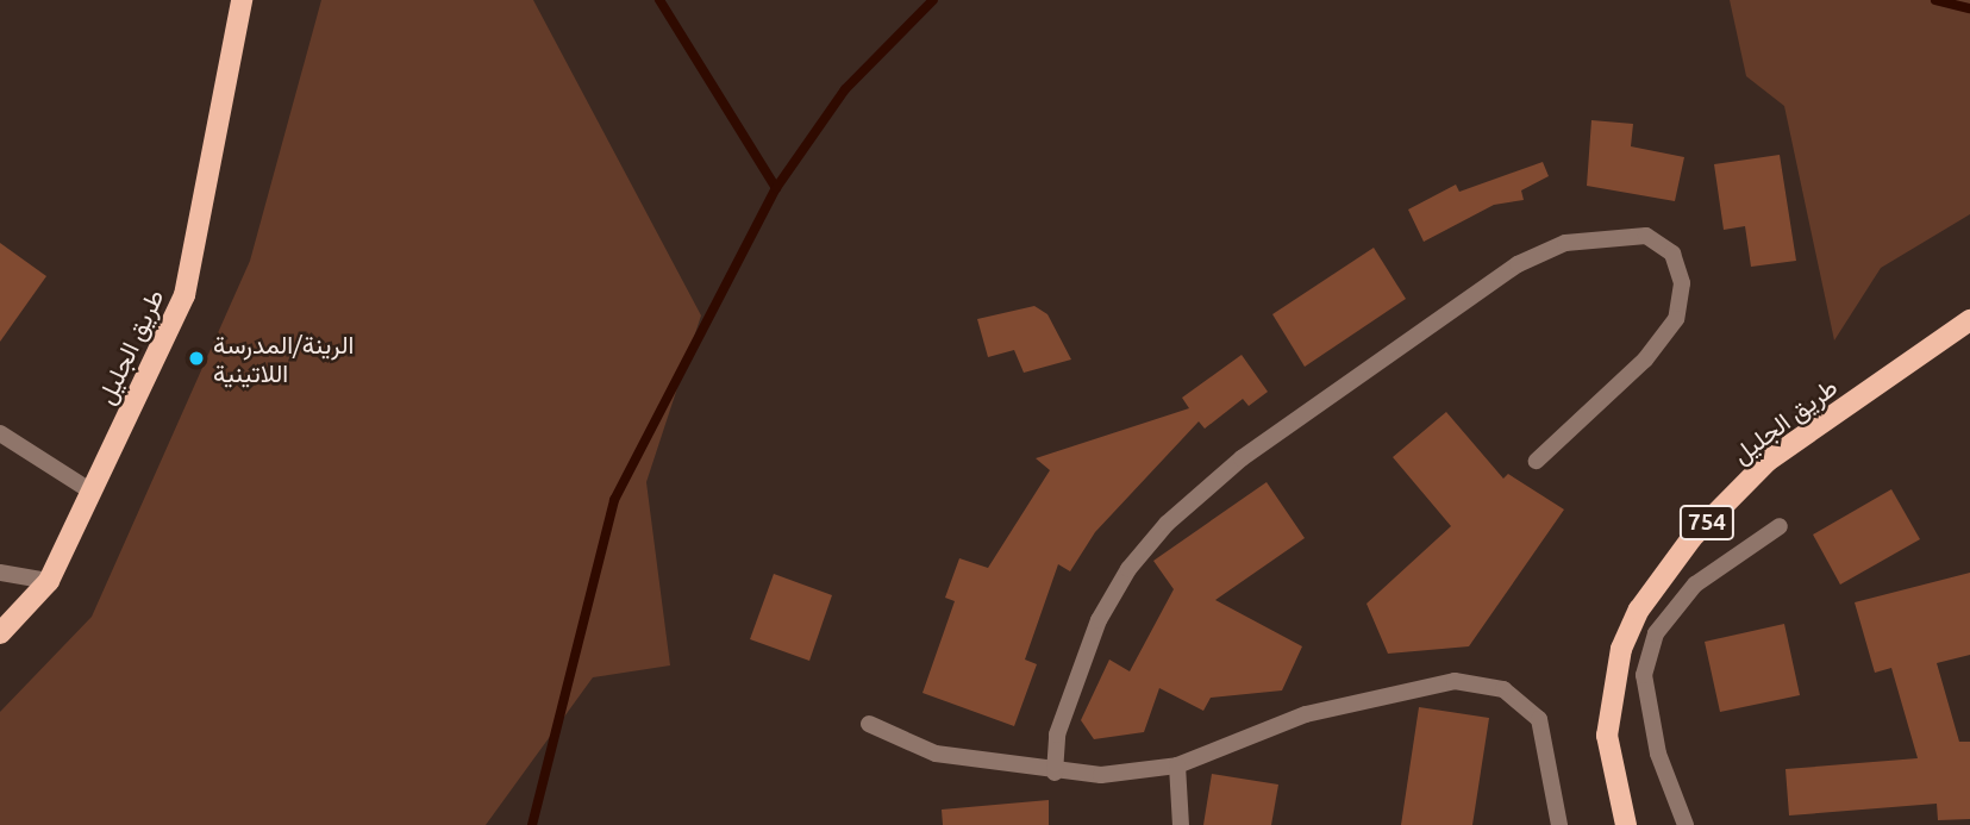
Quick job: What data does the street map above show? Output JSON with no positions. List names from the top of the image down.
{
  "streets": {
    "main road": ["طريق الجليل", "754"]
  },
  "places": ["الرينة/المدرسة اللاتينية"]
}
